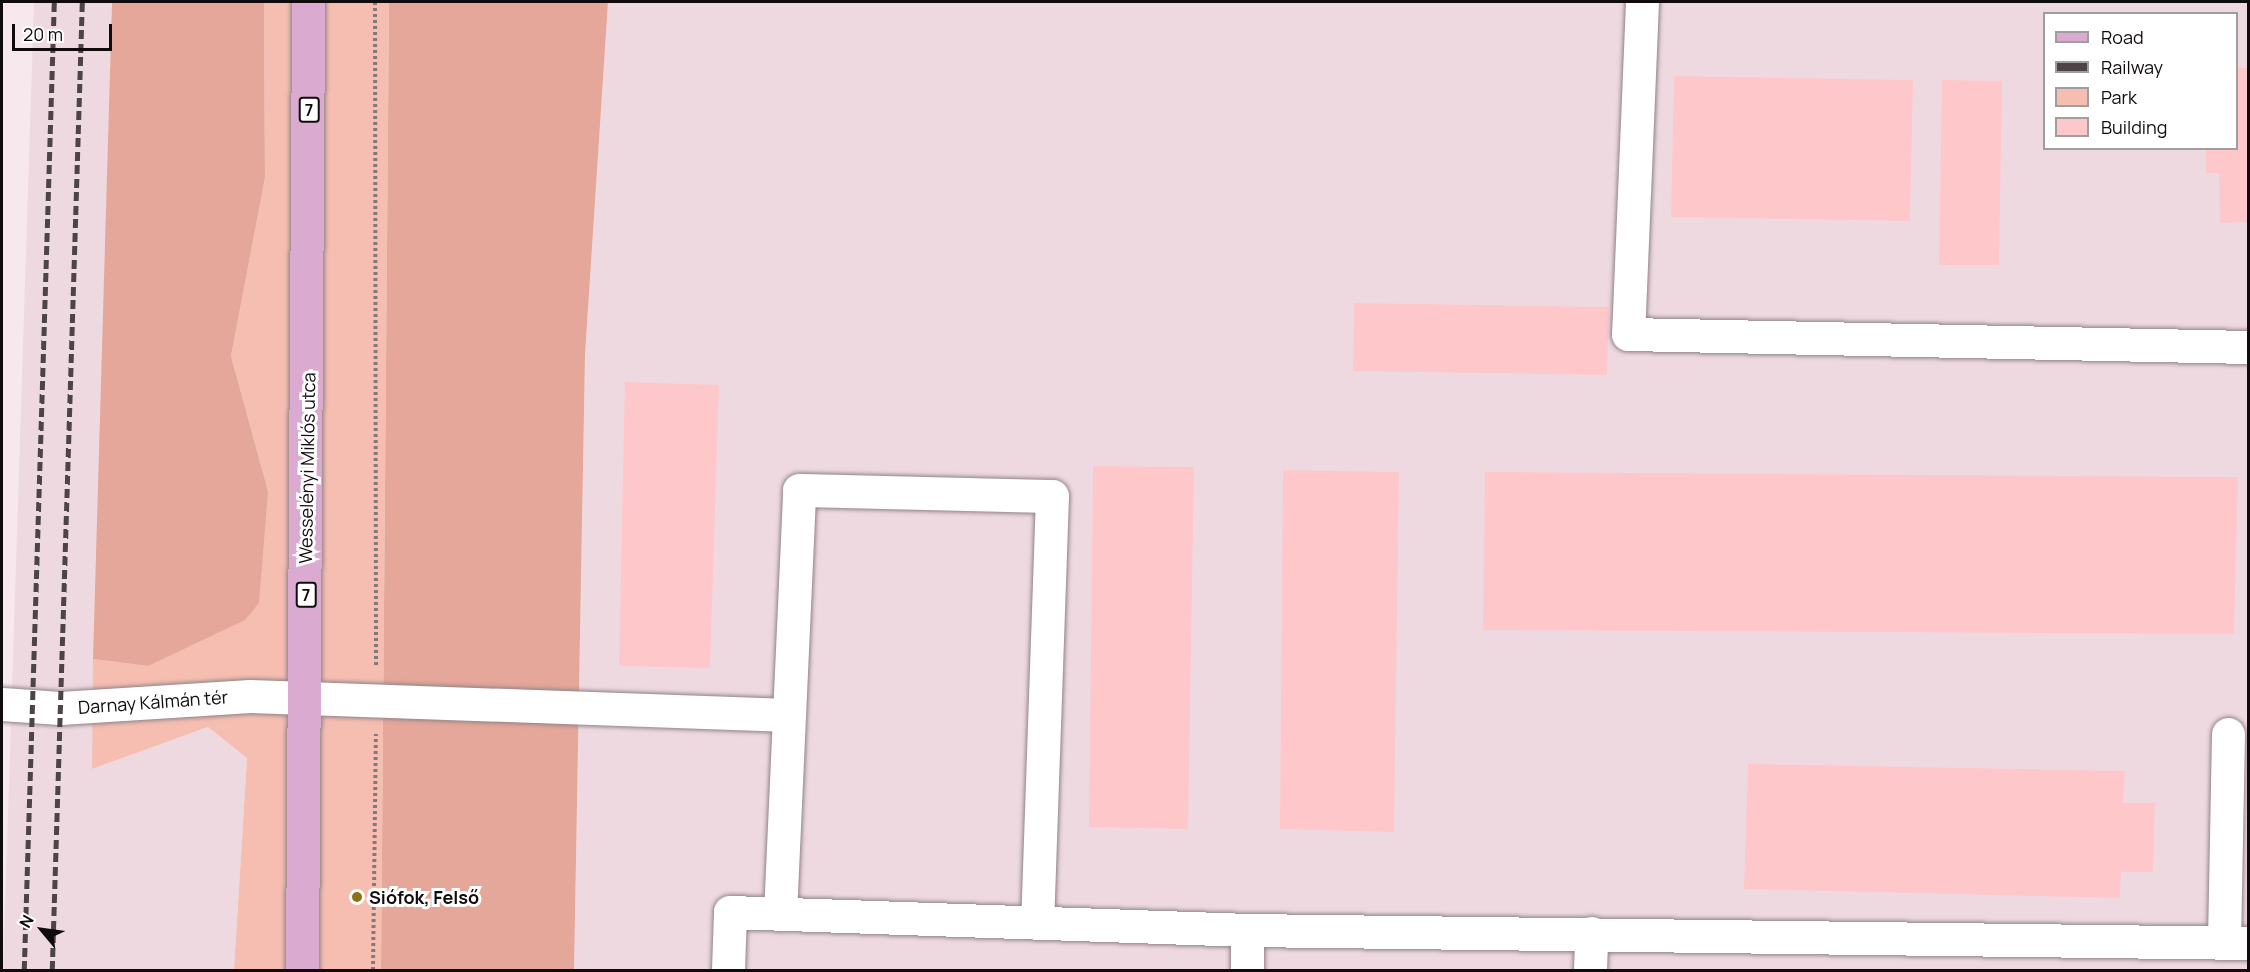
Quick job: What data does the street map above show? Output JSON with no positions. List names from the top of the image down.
{
  "streets": {
    "main road": ["7", "Wesselényi Miklós utca"],
    "street": ["Darnay Kálmán tér"]
  },
  "crossings": [
    ["Wesselényi Miklós utca", "Darnay Kálmán tér"]
  ],
  "places": ["Siófok, Felső"],
  "legend": [
    "Road",
    "Railway",
    "Park",
    "Building"
  ],
  "scale_bar": "20 m",
  "north": "top left"
}
